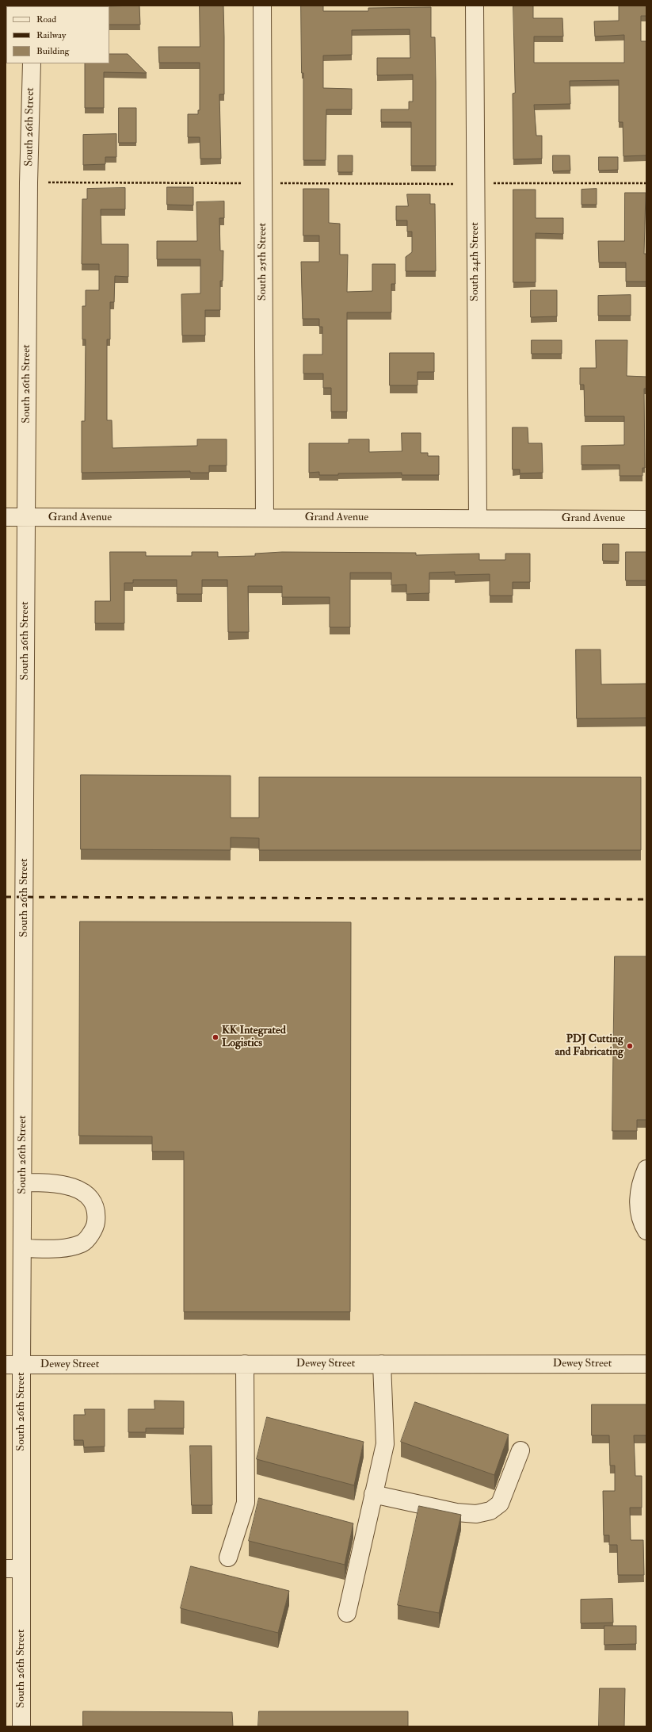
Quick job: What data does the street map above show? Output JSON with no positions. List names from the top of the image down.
{
  "streets": {
    "street": [
      "South 26th Street",
      "South 25th Street",
      "South 24th Street",
      "Grand Avenue",
      "Dewey Street"
    ]
  },
  "crossings": [
    ["South 26th Street", "Grand Avenue"],
    ["South 26th Street", "Dewey Street"],
    ["South 25th Street", "Grand Avenue"],
    ["South 24th Street", "Grand Avenue"]
  ],
  "places": ["KK Integrated Logistics", "PDJ Cutting and Fabricating"],
  "legend": ["Road", "Railway", "Building"]
}
